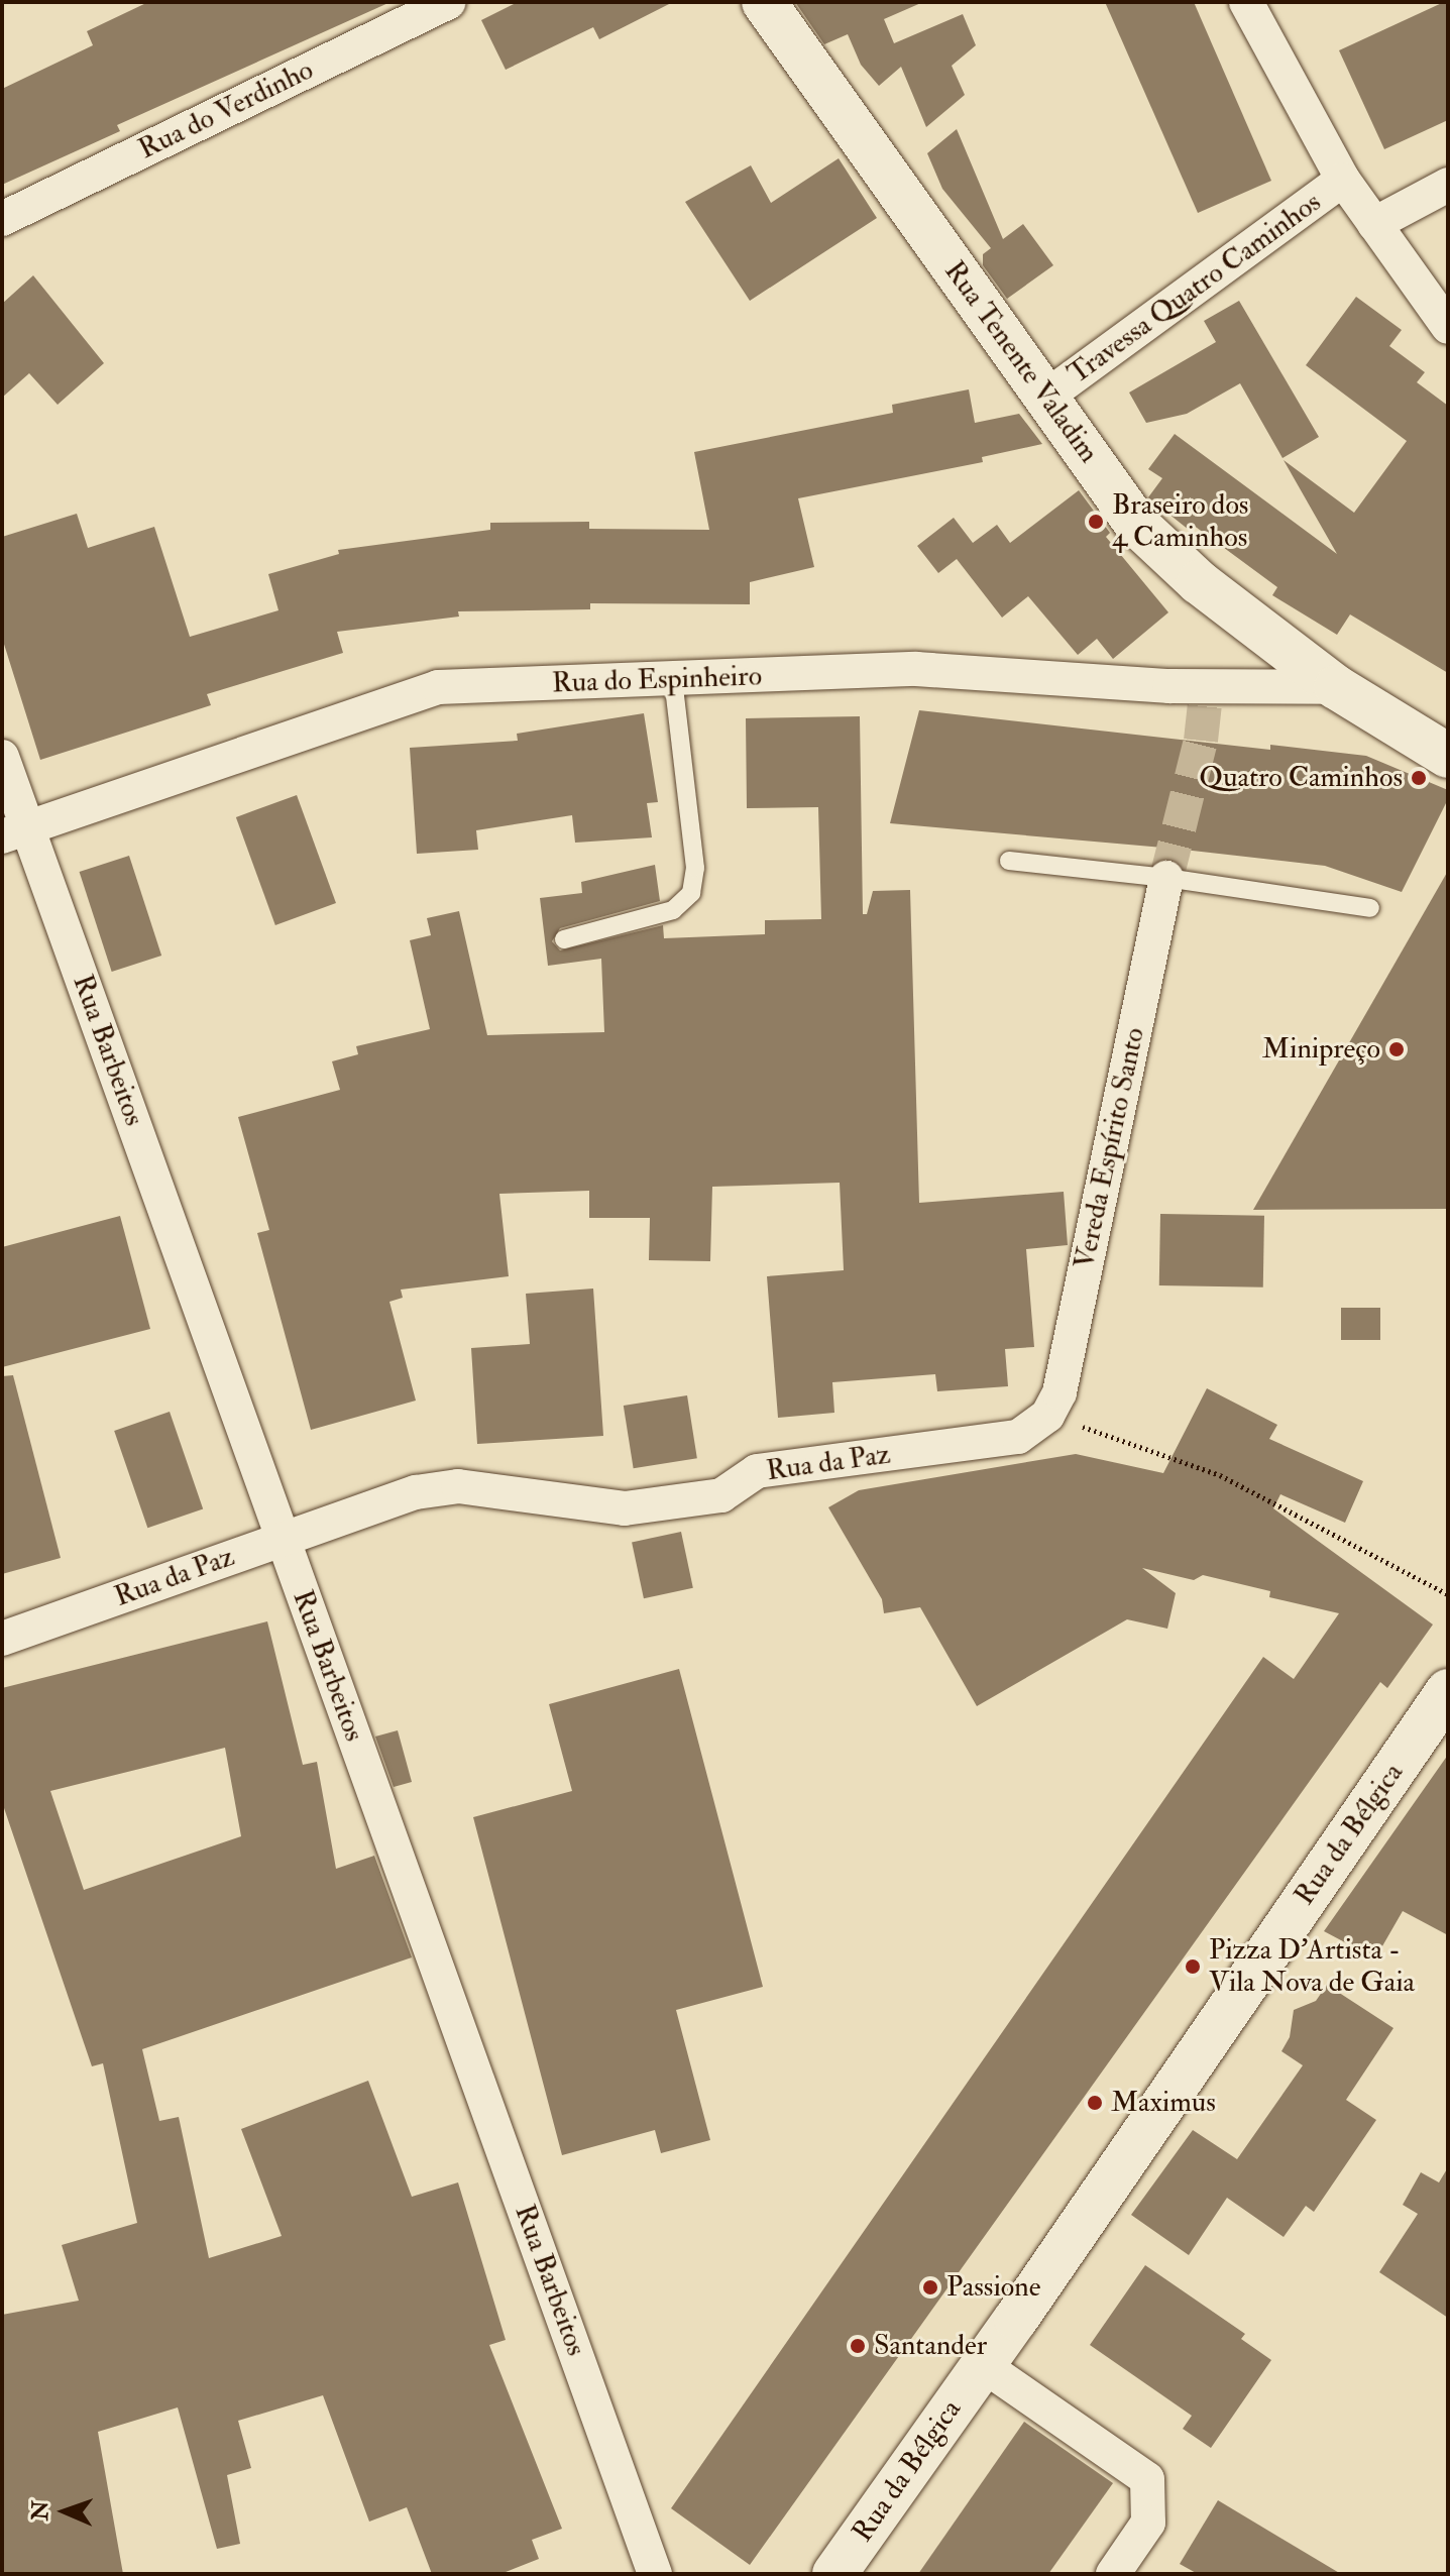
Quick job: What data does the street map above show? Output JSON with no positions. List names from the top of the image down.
{
  "streets": {
    "main road": ["Rua Tenente Valadim", "Rua da Bélgica"],
    "street": [
      "Rua do Verdinho",
      "Travessa Quatro Caminhos",
      "Rua do Espinheiro",
      "Rua Barbeitos",
      "Vereda Espírito Santo",
      "Rua da Paz"
    ]
  },
  "crossings": [
    ["Travessa Quatro Caminhos", "Rua Tenente Valadim"],
    ["Rua Tenente Valadim", "Rua do Espinheiro"],
    ["Rua do Espinheiro", "Rua Barbeitos"],
    ["Rua Barbeitos", "Rua da Paz"],
    ["Vereda Espírito Santo", "Rua da Paz"]
  ],
  "places": [
    "Braseiro dos 4 Caminhos",
    "Quatro Caminhos",
    "Minipreço",
    "Pizza D'Artista - Vila Nova de Gaia",
    "Maximus",
    "Passione",
    "Santander"
  ],
  "north": "left"
}
